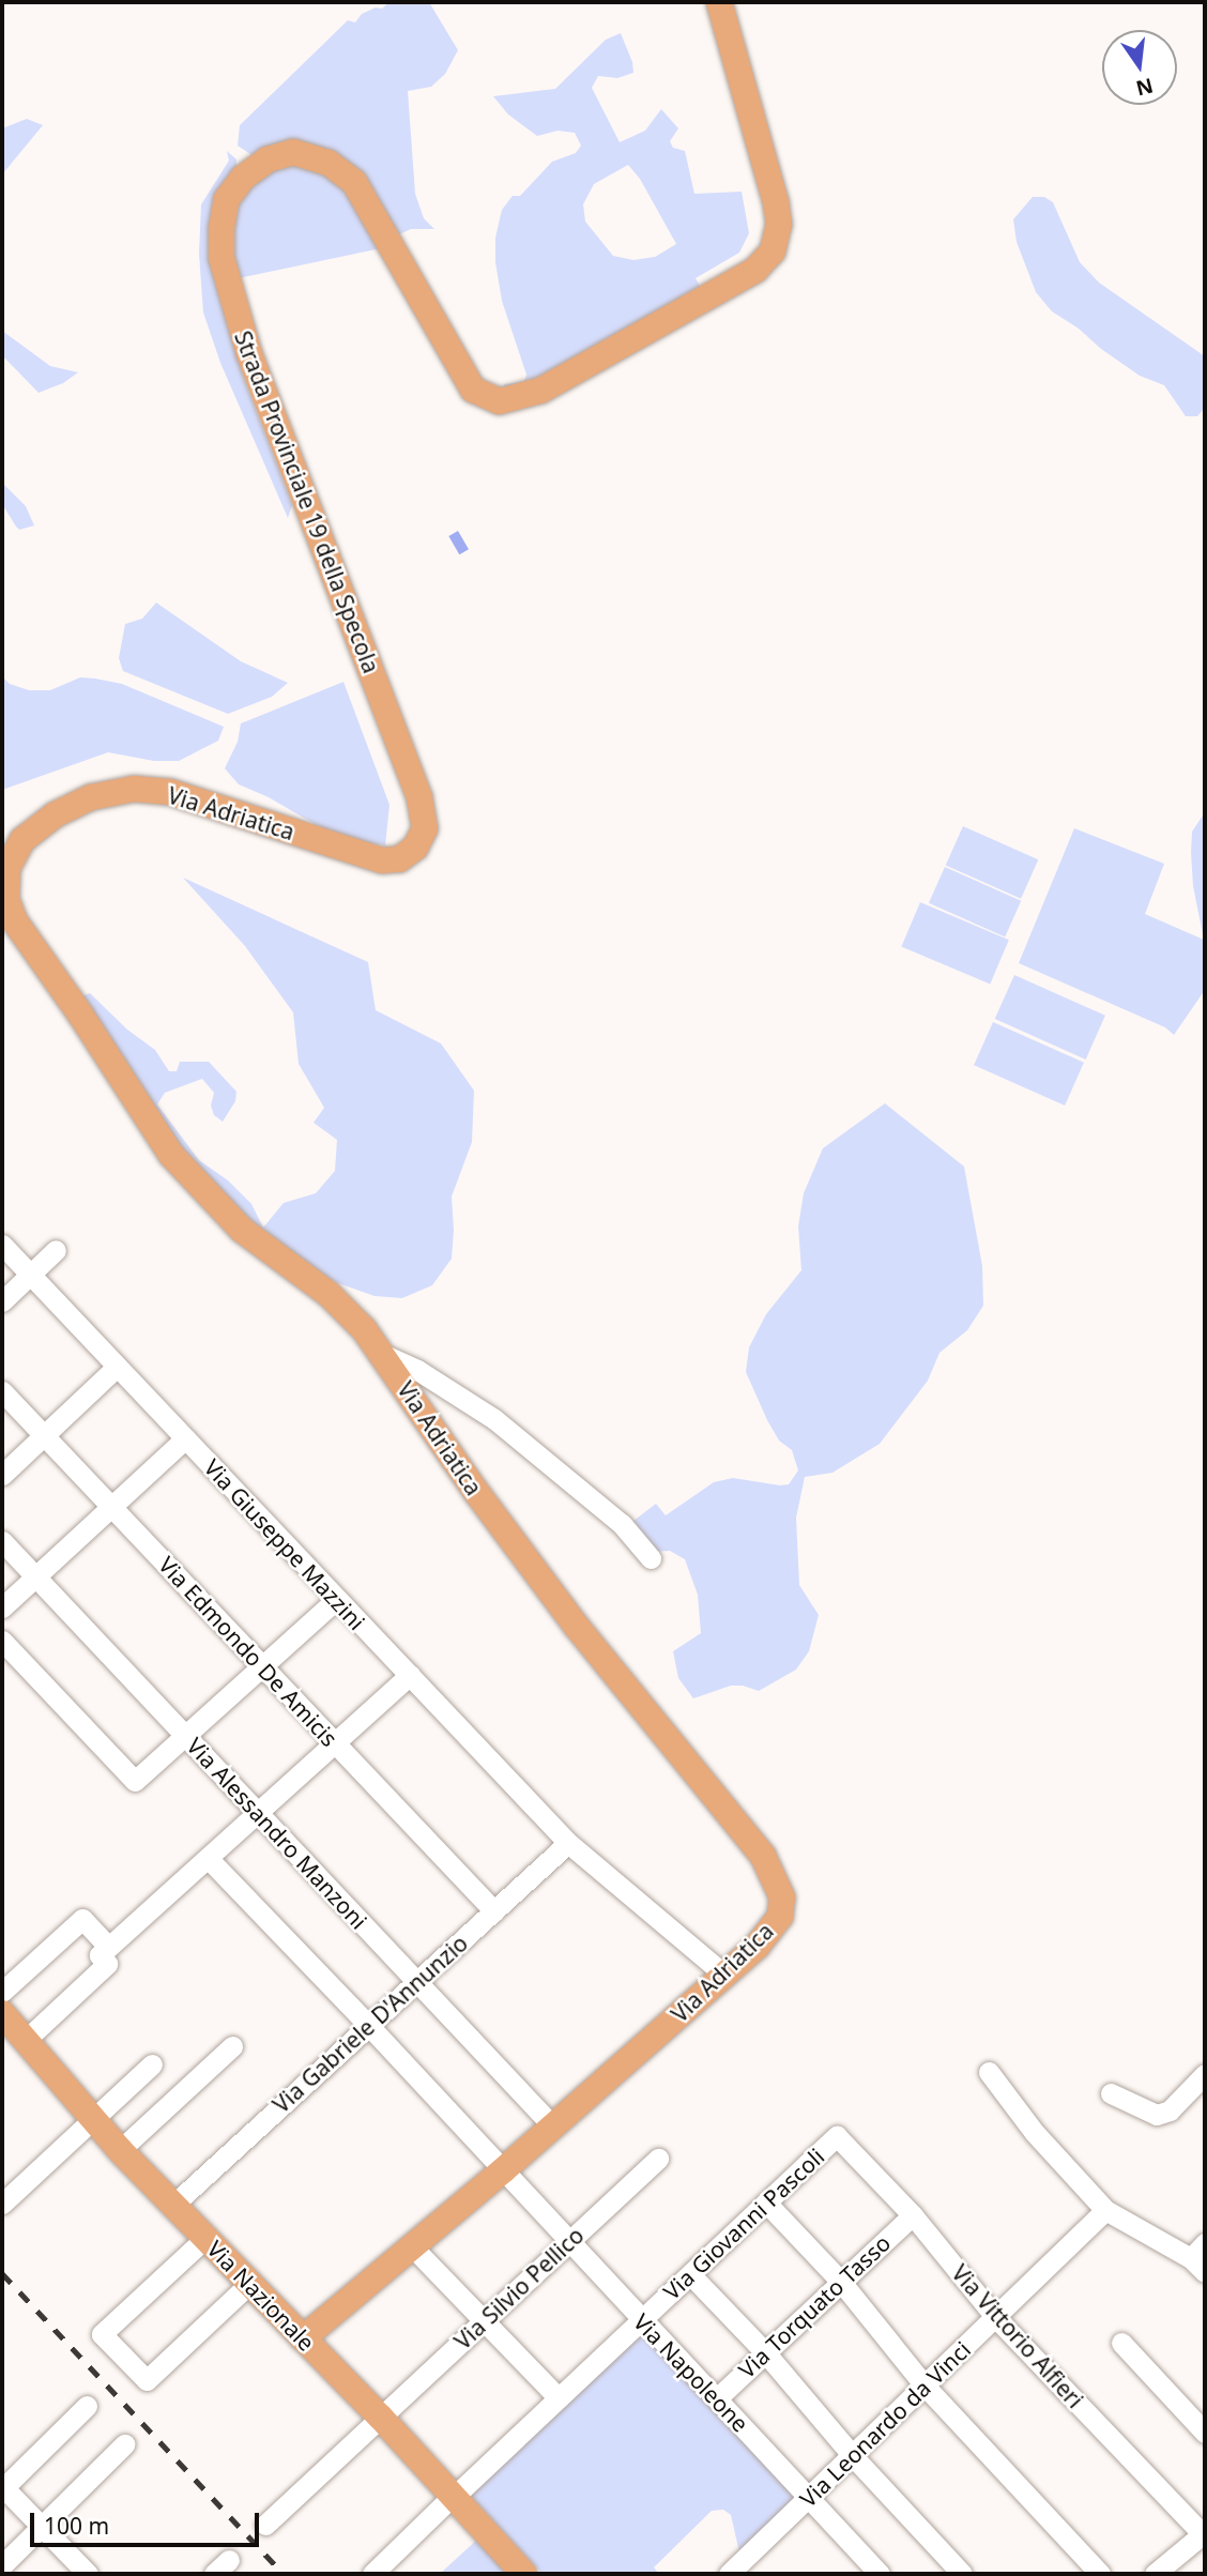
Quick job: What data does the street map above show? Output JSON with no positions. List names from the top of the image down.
{
  "streets": {
    "main road": ["Strada Provinciale 19 della Specola", "Via Adriatica", "Via Nazionale"],
    "street": [
      "Via Giuseppe Mazzini",
      "Via Edmondo De Amicis",
      "Via Alessandro Manzoni",
      "Via Gabriele D'Annunzio",
      "Via Giovanni Pascoli",
      "Via Silvio Pellico",
      "Via Torquato Tasso",
      "Via Vittorio Alfieri",
      "Via Napoleone",
      "Via Leonardo da Vinci"
    ]
  },
  "crossings": [
    ["Strada Provinciale 19 della Specola", "Via Adriatica"],
    ["Via Adriatica", "Via Giuseppe Mazzini"],
    ["Via Adriatica", "Via Alessandro Manzoni"],
    ["Via Adriatica", "Via Nazionale"],
    ["Via Adriatica", "Via Napoleone"],
    ["Via Giuseppe Mazzini", "Via Gabriele D'Annunzio"],
    ["Via Edmondo De Amicis", "Via Gabriele D'Annunzio"],
    ["Via Alessandro Manzoni", "Via Gabriele D'Annunzio"],
    ["Via Gabriele D'Annunzio", "Via Nazionale"],
    ["Via Gabriele D'Annunzio", "Via Napoleone"],
    ["Via Giovanni Pascoli", "Via Nazionale"],
    ["Via Giovanni Pascoli", "Via Vittorio Alfieri"],
    ["Via Giovanni Pascoli", "Via Napoleone"],
    ["Via Silvio Pellico", "Via Nazionale"],
    ["Via Silvio Pellico", "Via Napoleone"],
    ["Via Torquato Tasso", "Via Vittorio Alfieri"],
    ["Via Torquato Tasso", "Via Napoleone"],
    ["Via Vittorio Alfieri", "Via Leonardo da Vinci"],
    ["Via Napoleone", "Via Leonardo da Vinci"]
  ],
  "scale_bar": "100 m",
  "north": "bottom"
}
